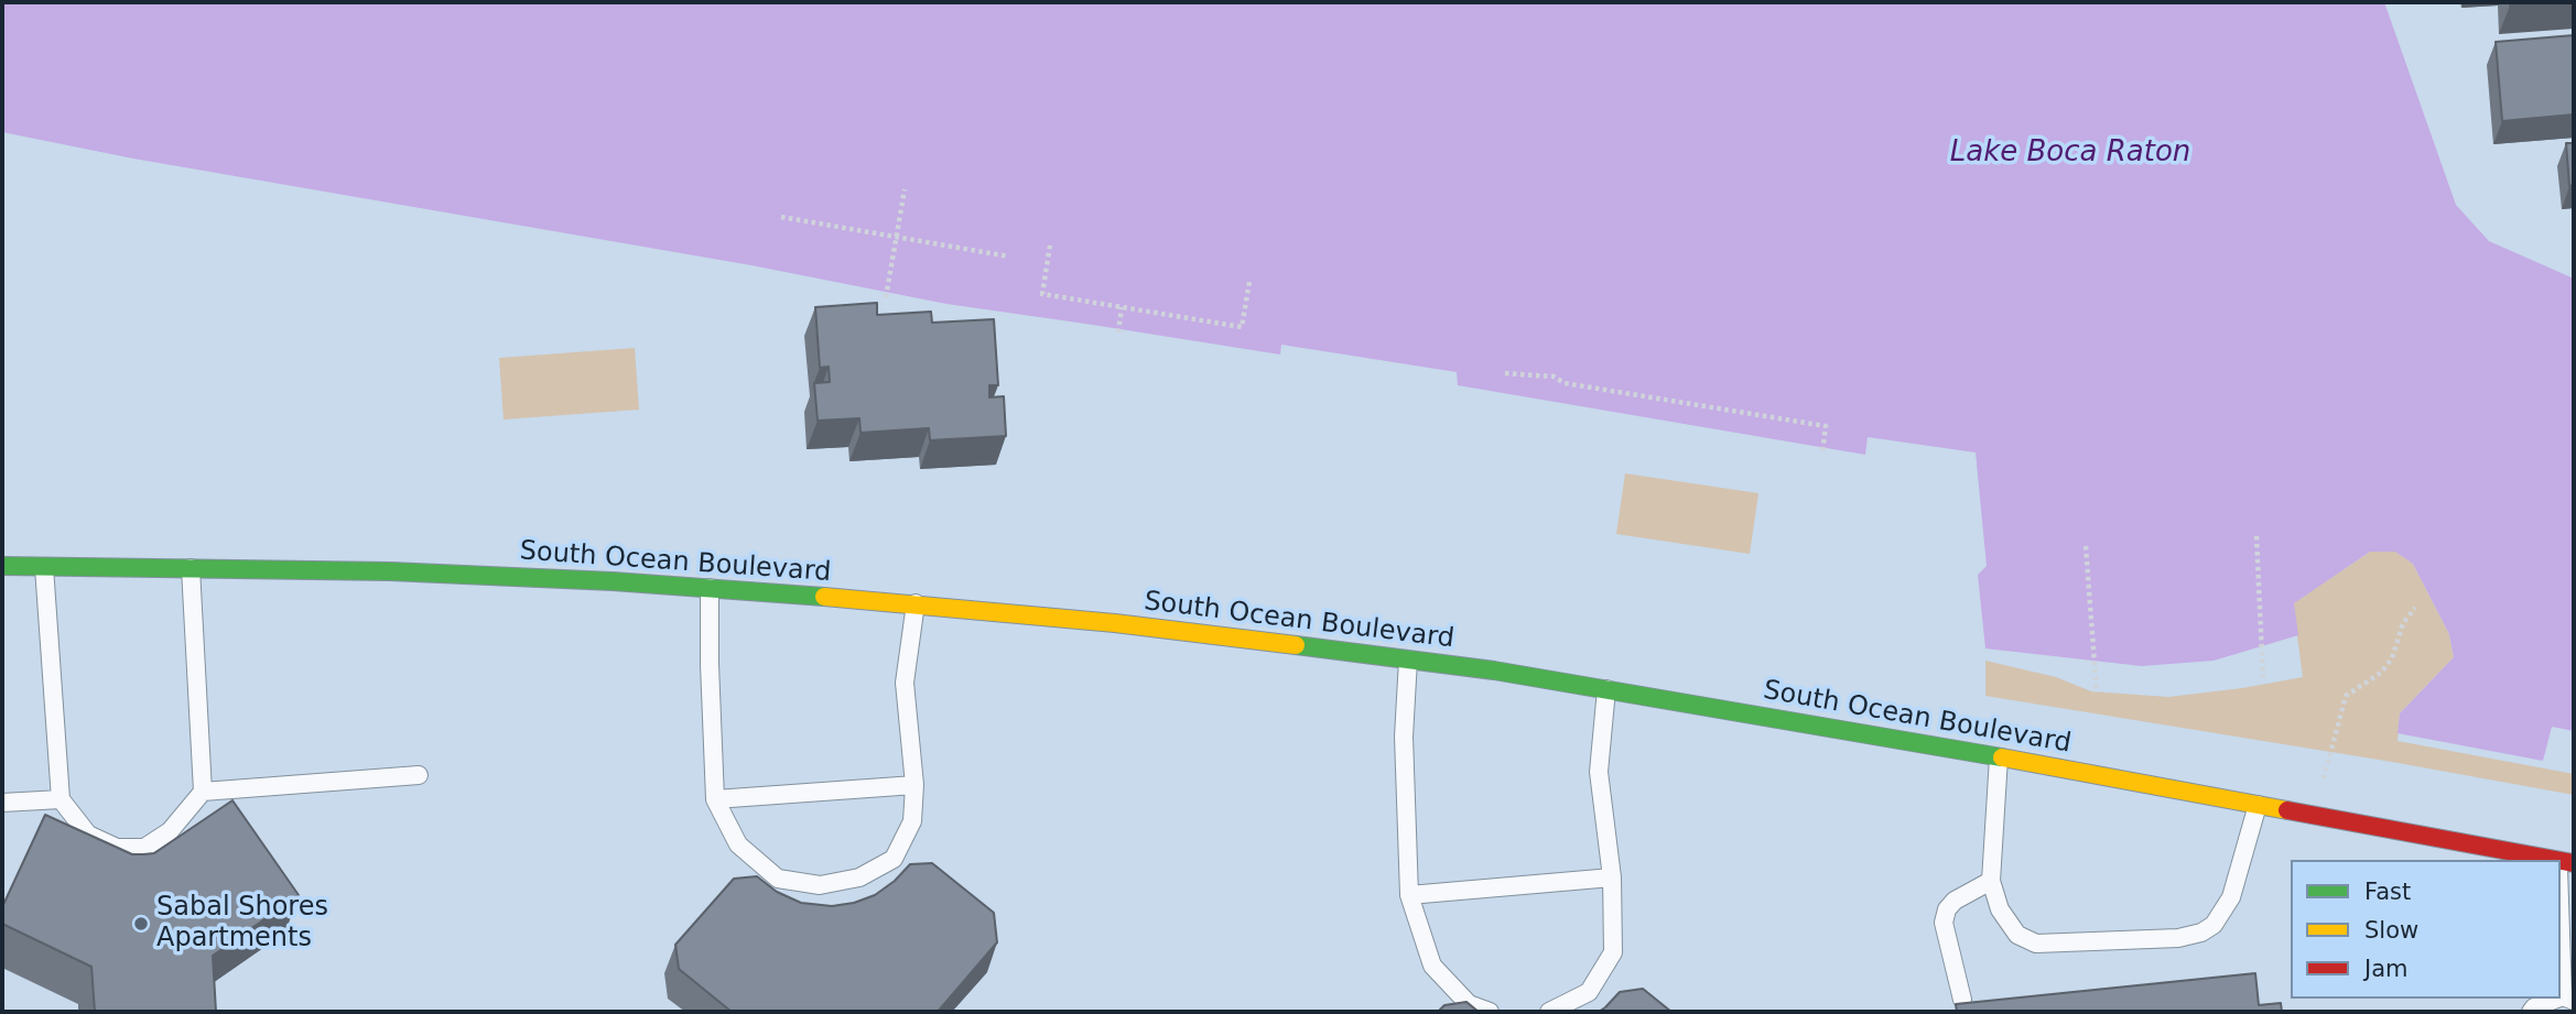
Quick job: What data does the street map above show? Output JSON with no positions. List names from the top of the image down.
{
  "streets": {
    "main road": ["South Ocean Boulevard"]
  },
  "water": ["Lake Boca Raton"],
  "places": ["Sabal Shores Apartments"],
  "legend": ["Fast", "Slow", "Jam"]
}
